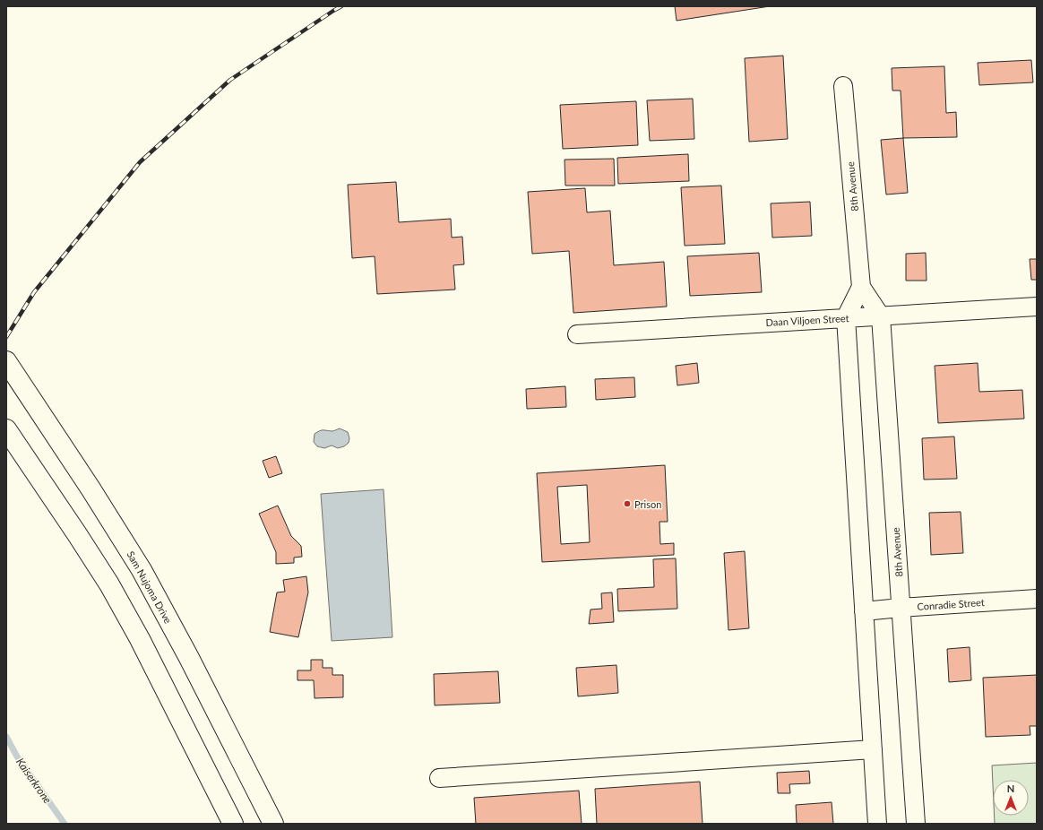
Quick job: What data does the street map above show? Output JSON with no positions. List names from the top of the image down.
{
  "streets": {
    "main road": ["Sam Nujoma Drive"],
    "street": ["8th Avenue", "Daan Viljoen Street", "Conradie Street"]
  },
  "crossings": [
    ["8th Avenue", "Daan Viljoen Street"],
    ["8th Avenue", "Conradie Street"]
  ],
  "water": ["Kaiserkrone"],
  "places": ["Prison"],
  "north": "top"
}
